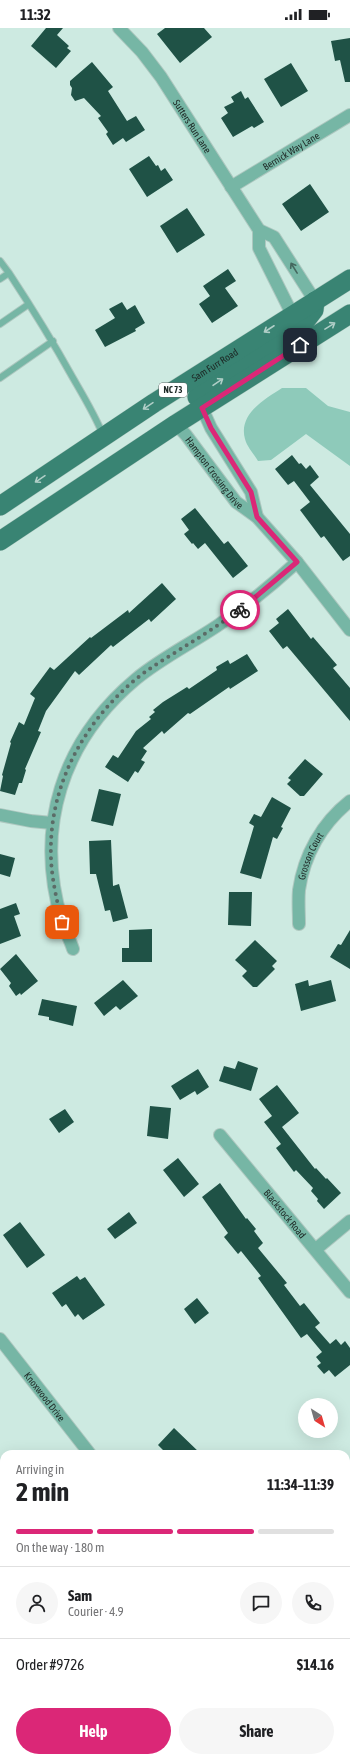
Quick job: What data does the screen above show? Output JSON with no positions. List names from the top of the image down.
{
  "streets": {
    "main road": ["Sam Furr Road", "NC 73"],
    "street": [
      "Sutters Run Lane",
      "Bernick Way Lane",
      "Hampton Crossing Drive",
      "Grosson Court",
      "Blackstock Road",
      "Knoxwood Drive"
    ]
  },
  "crossings": [
    ["Sutters Run Lane", "Bernick Way Lane"],
    ["Sutters Run Lane", "Sam Furr Road"]
  ],
  "north": "bottom right",
  "page": {
    "status": "11:32",
    "heading": ["2 min", "Arriving in", "11:34–11:39"],
    "panel": [
      "Sam",
      "Courier · 4.9",
      "Order #9726",
      "$14.16"
    ],
    "bar": "On the way · 180 m",
    "buttons": ["Help", "Share"]
  }
}
